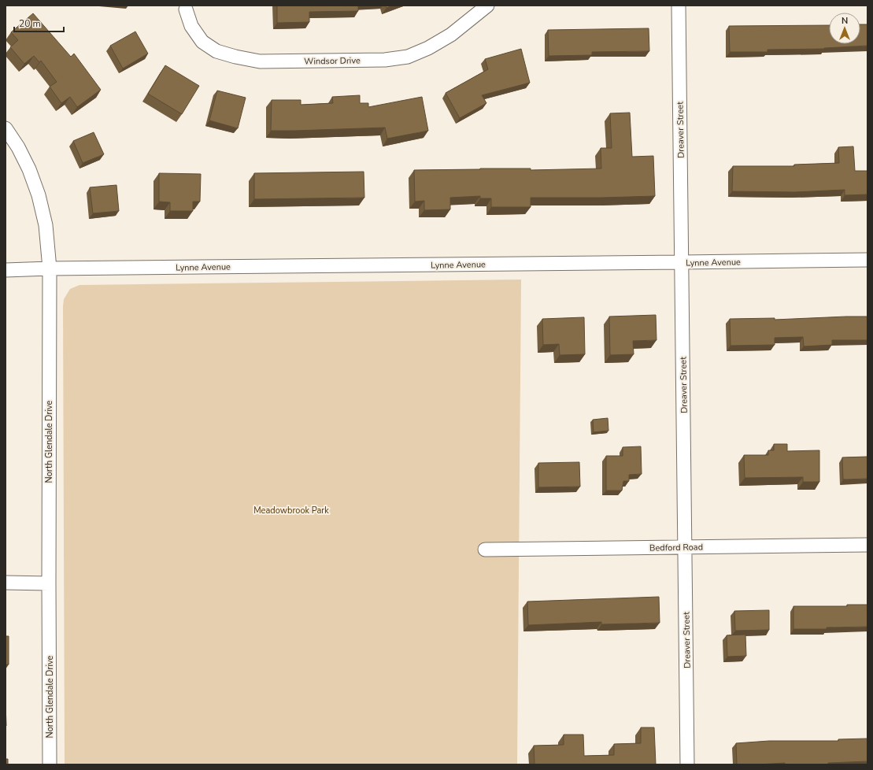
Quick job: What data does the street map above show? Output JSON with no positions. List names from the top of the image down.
{
  "streets": {
    "street": [
      "Windsor Drive",
      "Dreaver Street",
      "Lynne Avenue",
      "North Glendale Drive",
      "Bedford Road"
    ]
  },
  "crossings": [
    ["Dreaver Street", "Lynne Avenue"],
    ["Dreaver Street", "Bedford Road"],
    ["Lynne Avenue", "North Glendale Drive"]
  ],
  "parks": ["Meadowbrook Park"],
  "scale_bar": "20 m",
  "north": "top"
}
